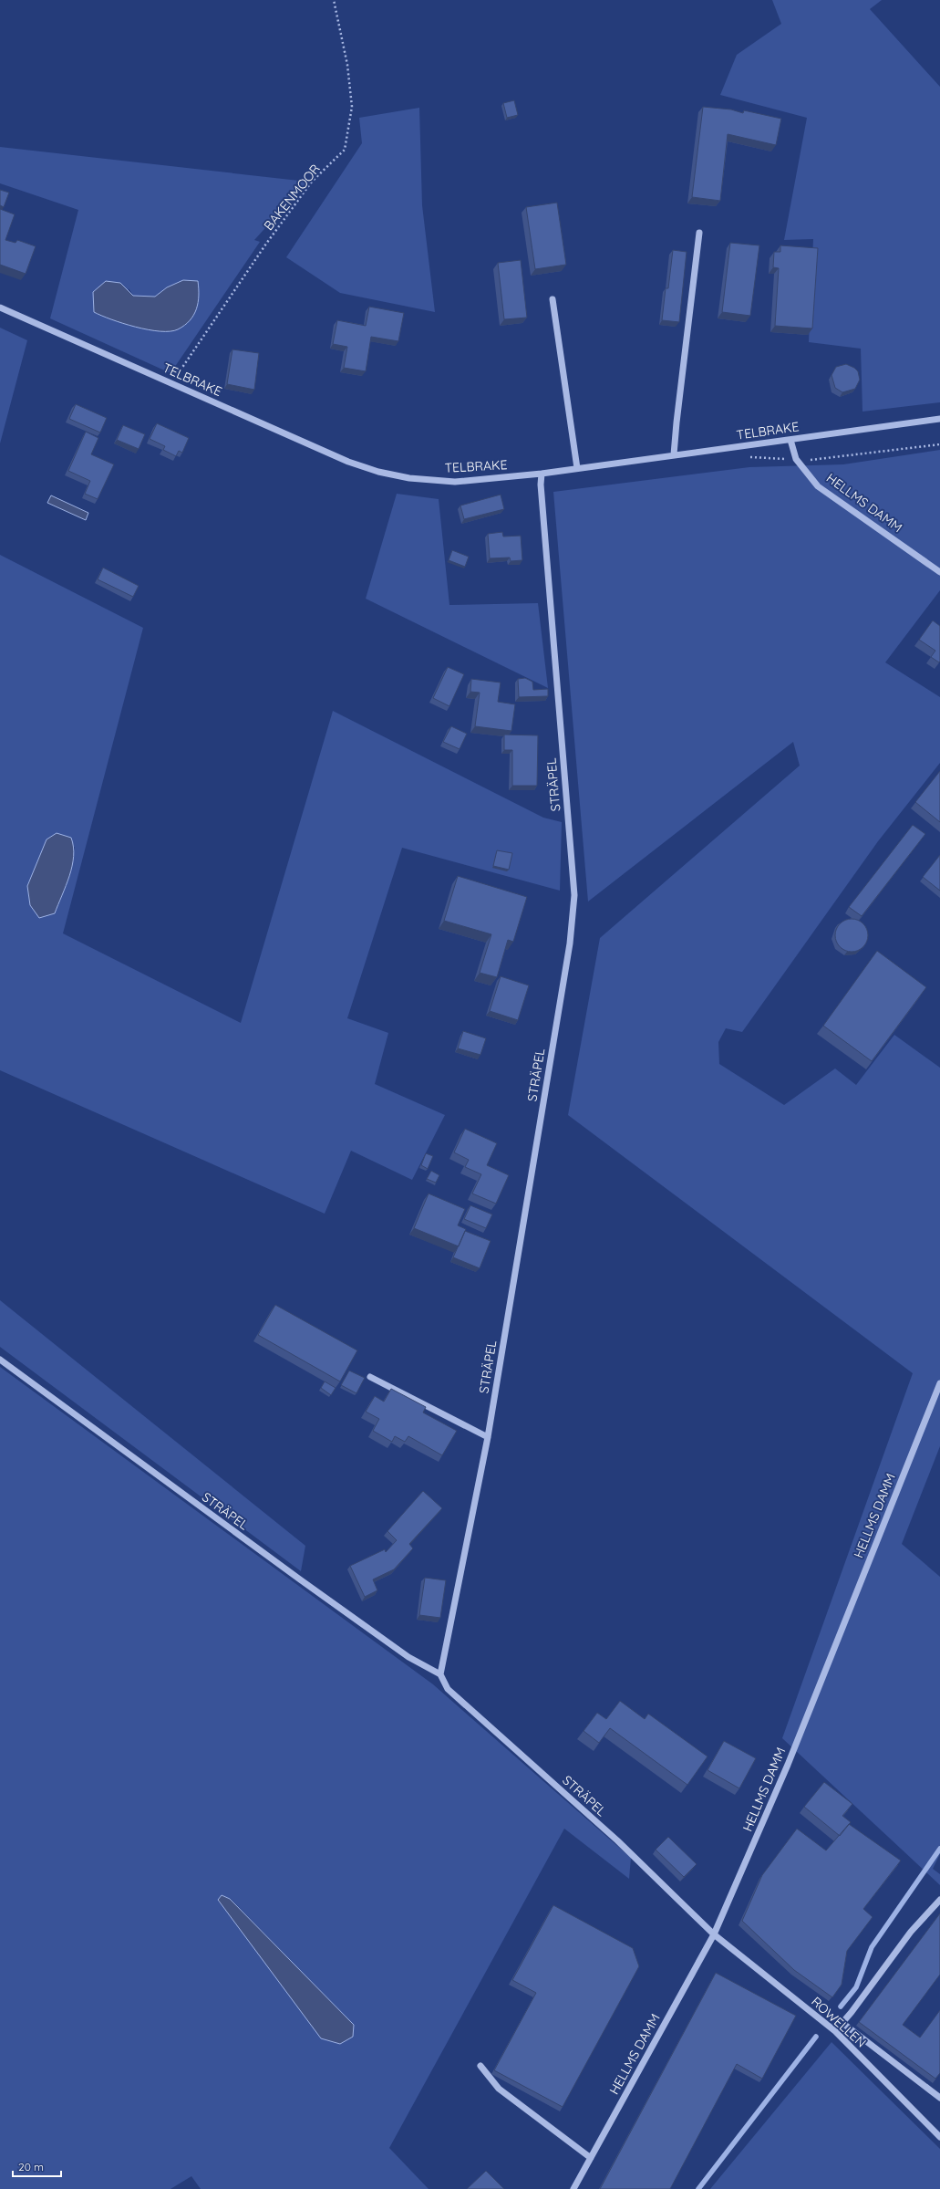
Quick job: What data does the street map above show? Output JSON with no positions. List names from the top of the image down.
{
  "streets": {
    "street": [
      "TELBRAKE",
      "HELLMS DAMM",
      "STRÄPEL",
      "ROWELLEN"
    ],
    "path": ["BAKENMOOR"]
  },
  "crossings": [
    ["BAKENMOOR", "TELBRAKE"],
    ["TELBRAKE", "HELLMS DAMM"],
    ["TELBRAKE", "STRÄPEL"],
    ["HELLMS DAMM", "STRÄPEL"],
    ["HELLMS DAMM", "ROWELLEN"],
    ["STRÄPEL", "ROWELLEN"]
  ],
  "scale_bar": "20 m"
}
